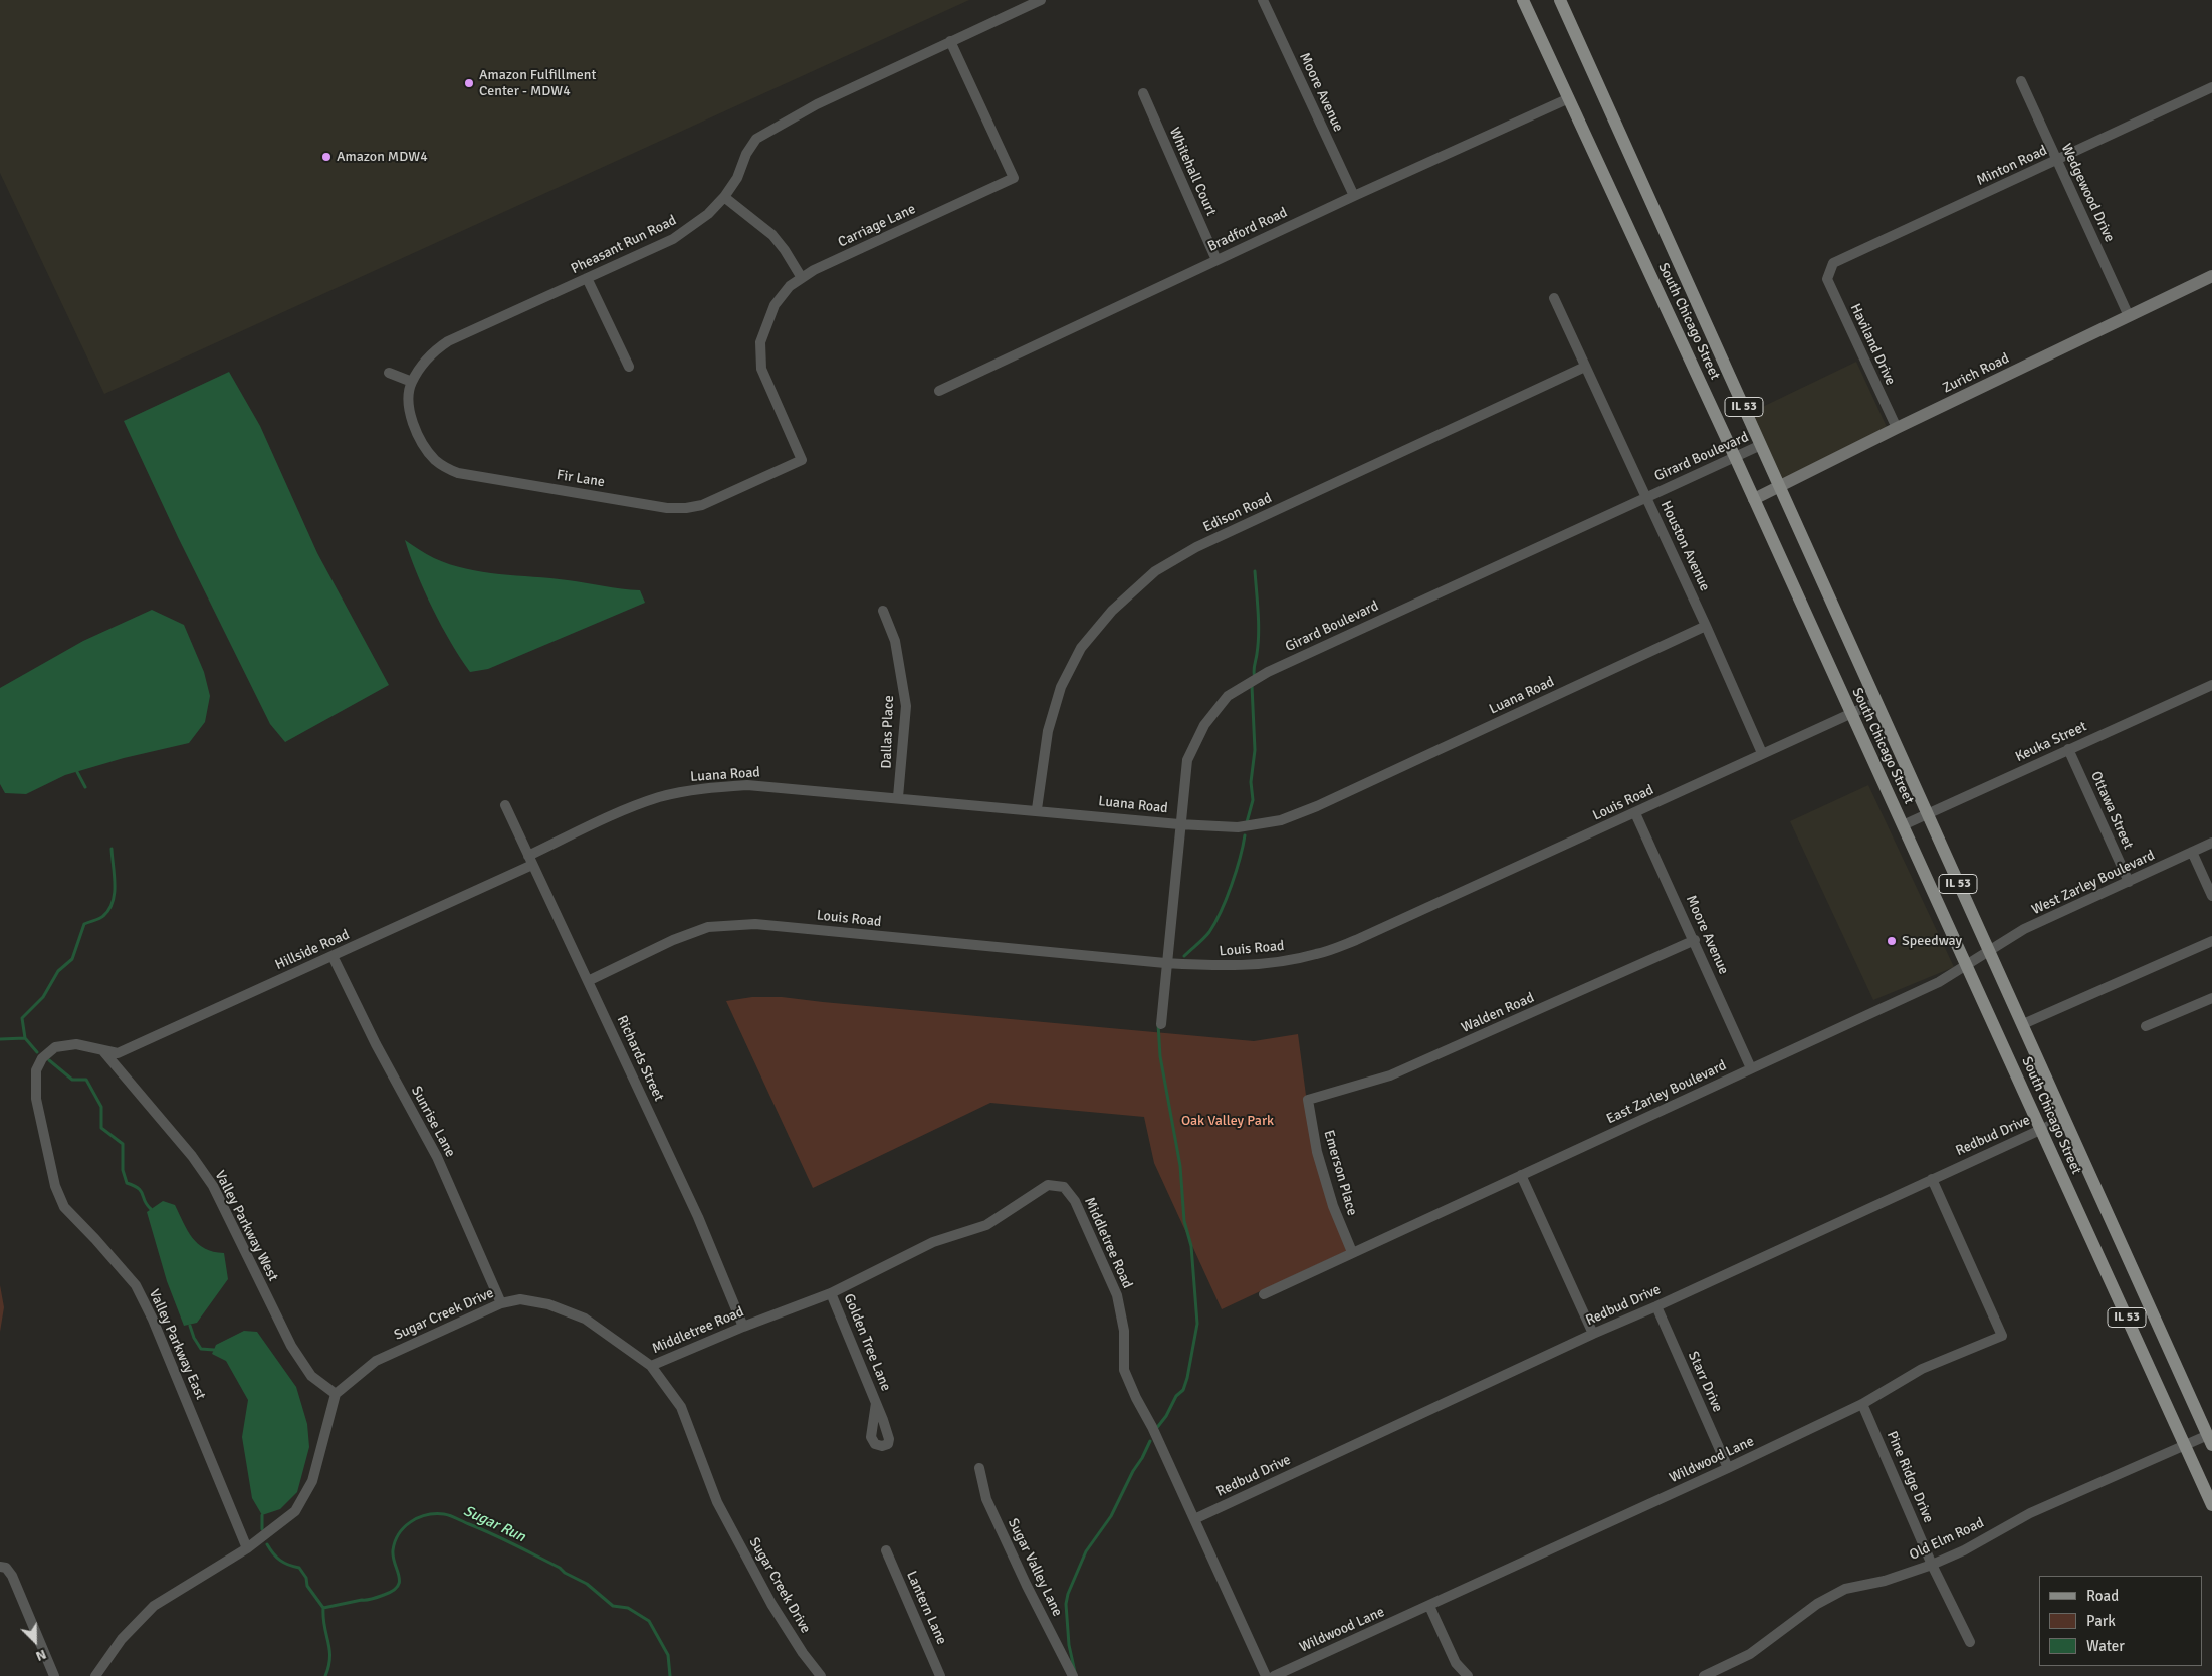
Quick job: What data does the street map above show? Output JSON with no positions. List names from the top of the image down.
{
  "streets": {
    "main road": ["South Chicago Street", "IL 53"],
    "street": [
      "Moore Avenue",
      "Minton Road",
      "Whitehall Court",
      "Wedgewood Drive",
      "Carriage Lane",
      "Bradford Road",
      "Pheasant Run Road",
      "Haviland Drive",
      "Zurich Road",
      "Girard Boulevard",
      "Fir Lane",
      "Edison Road",
      "Houston Avenue",
      "Luana Road",
      "Dallas Place",
      "Keuka Street",
      "Louis Road",
      "Ottawa Street",
      "West Zarley Boulevard",
      "Hillside Road",
      "Walden Road",
      "Richards Street",
      "East Zarley Boulevard",
      "Sunrise Lane",
      "Redbud Drive",
      "Emerson Place",
      "Valley Parkway West",
      "Middletree Road",
      "Sugar Creek Drive",
      "Golden Tree Lane",
      "Valley Parkway East",
      "Starr Drive",
      "Wildwood Lane",
      "Pine Ridge Drive",
      "Old Elm Road",
      "Sugar Valley Lane",
      "Lantern Lane"
    ]
  },
  "crossings": [
    ["Moore Avenue", "Bradford Road"],
    ["Moore Avenue", "Louis Road"],
    ["Moore Avenue", "Walden Road"],
    ["Moore Avenue", "East Zarley Boulevard"],
    ["Minton Road", "Wedgewood Drive"],
    ["Minton Road", "Haviland Drive"],
    ["Whitehall Court", "Bradford Road"],
    ["Wedgewood Drive", "Zurich Road"],
    ["Carriage Lane", "Pheasant Run Road"],
    ["Carriage Lane", "Fir Lane"],
    ["Bradford Road", "South Chicago Street"],
    ["Pheasant Run Road", "Fir Lane"],
    ["South Chicago Street", "Zurich Road"],
    ["South Chicago Street", "Girard Boulevard"],
    ["South Chicago Street", "Keuka Street"],
    ["South Chicago Street", "Louis Road"],
    ["South Chicago Street", "West Zarley Boulevard"],
    ["South Chicago Street", "East Zarley Boulevard"],
    ["South Chicago Street", "Redbud Drive"],
    ["South Chicago Street", "Old Elm Road"],
    ["Haviland Drive", "Zurich Road"],
    ["Girard Boulevard", "Houston Avenue"],
    ["Girard Boulevard", "Luana Road"],
    ["Girard Boulevard", "Louis Road"],
    ["Edison Road", "Houston Avenue"],
    ["Edison Road", "Luana Road"],
    ["Houston Avenue", "Luana Road"],
    ["Houston Avenue", "Louis Road"],
    ["Luana Road", "Dallas Place"],
    ["Luana Road", "Hillside Road"],
    ["Luana Road", "Richards Street"],
    ["Keuka Street", "Ottawa Street"],
    ["Louis Road", "Richards Street"],
    ["Ottawa Street", "West Zarley Boulevard"],
    ["West Zarley Boulevard", "East Zarley Boulevard"],
    ["Hillside Road", "Richards Street"],
    ["Hillside Road", "Sunrise Lane"],
    ["Hillside Road", "Valley Parkway West"],
    ["Hillside Road", "Valley Parkway East"],
    ["Walden Road", "Emerson Place"],
    ["Richards Street", "Middletree Road"],
    ["East Zarley Boulevard", "Emerson Place"],
    ["Sunrise Lane", "Sugar Creek Drive"],
    ["Redbud Drive", "Middletree Road"],
    ["Redbud Drive", "Starr Drive"],
    ["Redbud Drive", "Wildwood Lane"],
    ["Valley Parkway West", "Sugar Creek Drive"],
    ["Valley Parkway West", "Valley Parkway East"],
    ["Middletree Road", "Sugar Creek Drive"],
    ["Middletree Road", "Golden Tree Lane"],
    ["Starr Drive", "Wildwood Lane"],
    ["Wildwood Lane", "Pine Ridge Drive"],
    ["Pine Ridge Drive", "Old Elm Road"]
  ],
  "water": ["Sugar Run"],
  "parks": ["Oak Valley Park"],
  "places": ["Amazon Fulfillment Center - MDW4", "Amazon MDW4", "Speedway"],
  "legend": ["Road", "Park", "Water"],
  "north": "bottom right"
}
